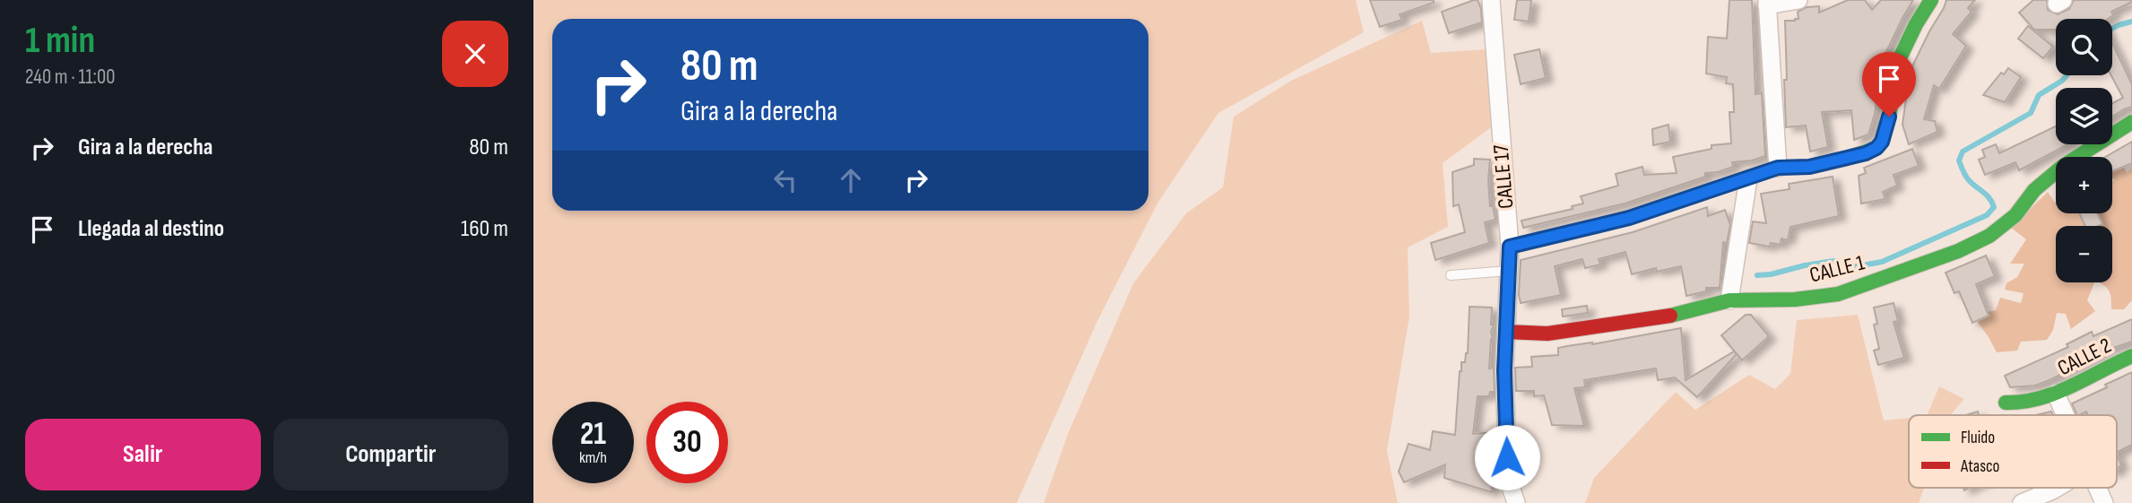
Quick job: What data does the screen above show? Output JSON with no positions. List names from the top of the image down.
{
  "streets": {
    "street": ["CALLE 17", "CALLE 1", "CALLE 2"]
  },
  "crossings": [
    ["CALLE 17", "CALLE 1"]
  ],
  "legend": ["Fluido", "Atasco"],
  "page": {
    "heading": ["1 min", "240 m · 11:00"],
    "map_buttons": ["+", "−"],
    "turn": ["80 m", "Gira a la derecha"],
    "list": [
      {
        "name": "Gira a la derecha",
        "value": "80 m"
      },
      {
        "name": "Llegada al destino",
        "value": "160 m"
      }
    ],
    "speed": "21 km/h",
    "limit": "30",
    "buttons": ["Salir", "Compartir"]
  }
}
